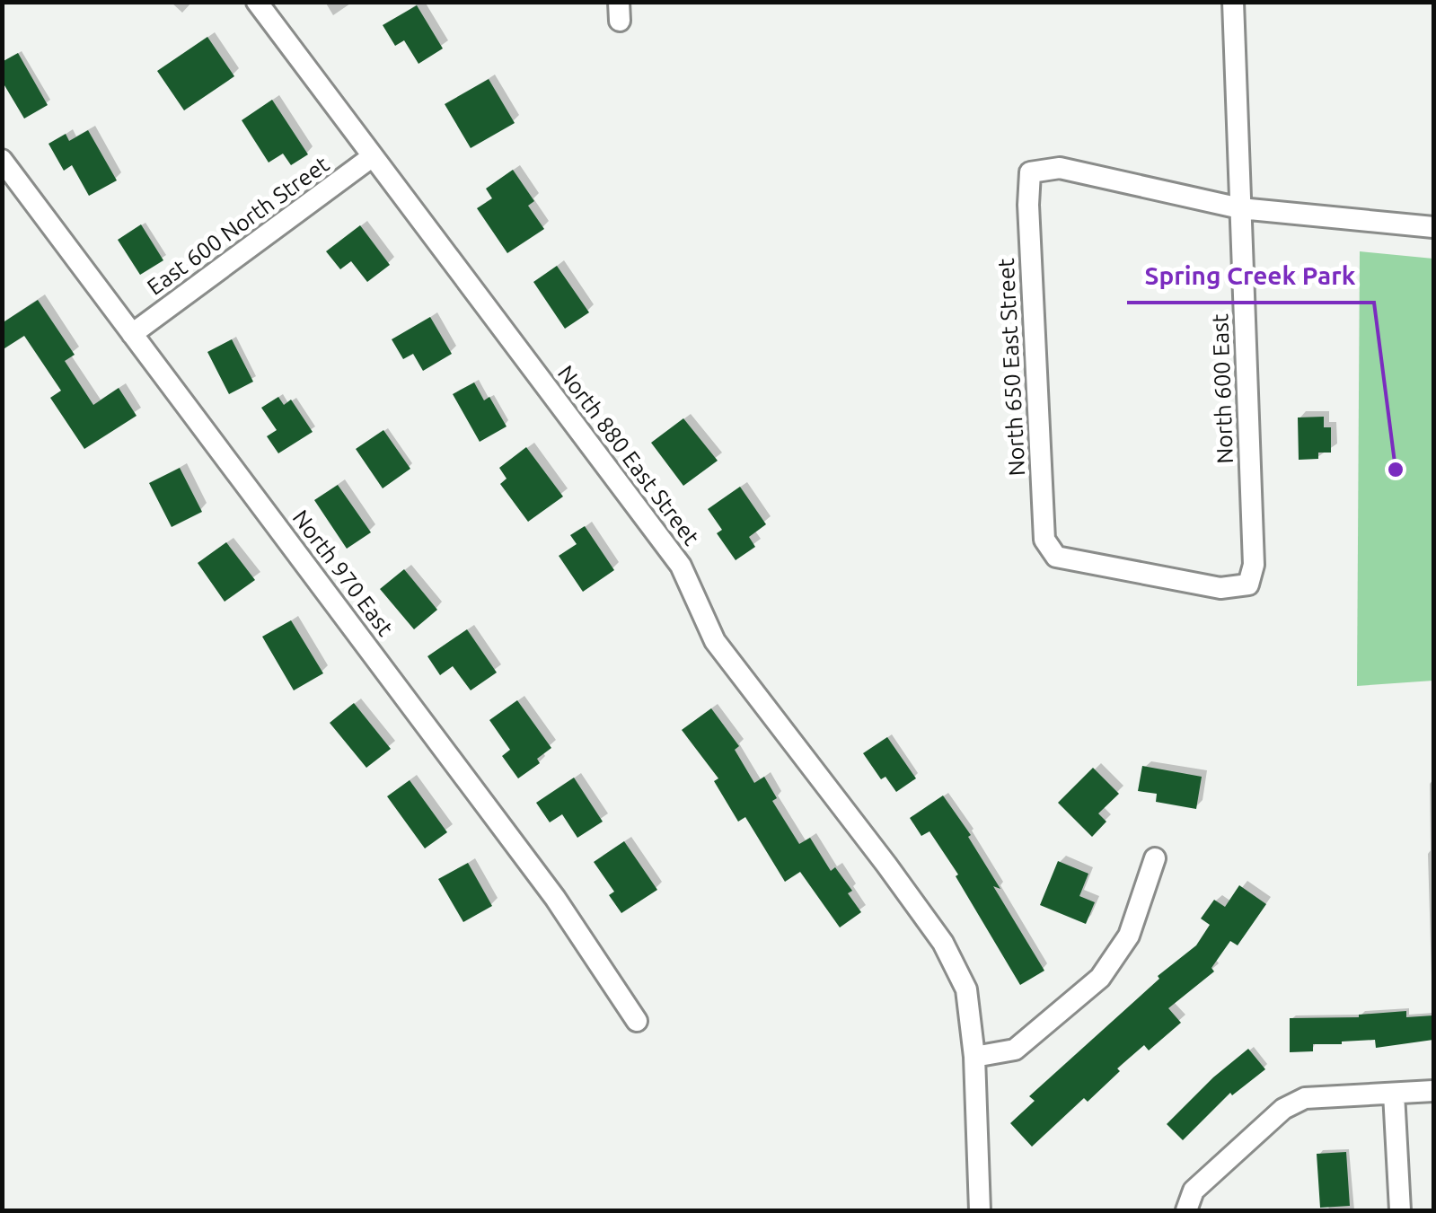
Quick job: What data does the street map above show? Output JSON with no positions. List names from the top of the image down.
{
  "streets": {
    "street": [
      "East 600 North Street",
      "North 650 East Street",
      "North 600 East",
      "North 880 East Street",
      "North 970 East"
    ]
  },
  "crossings": [
    ["East 600 North Street", "North 880 East Street"],
    ["East 600 North Street", "North 970 East"],
    ["North 650 East Street", "North 600 East"]
  ],
  "places": ["Spring Creek Park"]
}
